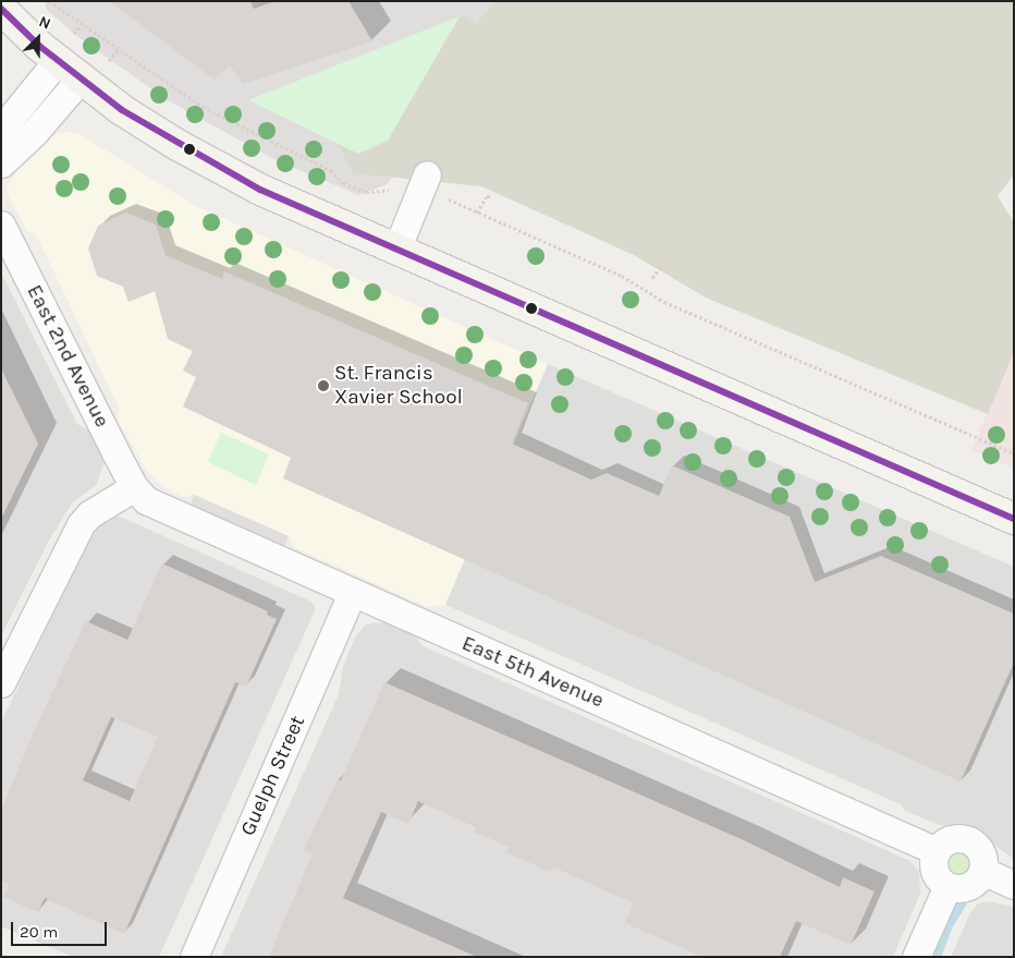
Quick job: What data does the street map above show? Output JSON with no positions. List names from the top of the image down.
{
  "streets": {
    "street": ["East 2nd Avenue", "East 5th Avenue", "Guelph Street"]
  },
  "crossings": [
    ["East 2nd Avenue", "East 5th Avenue"],
    ["East 5th Avenue", "Guelph Street"]
  ],
  "places": ["St. Francis Xavier School"],
  "scale_bar": "20 m",
  "north": "top right"
}
